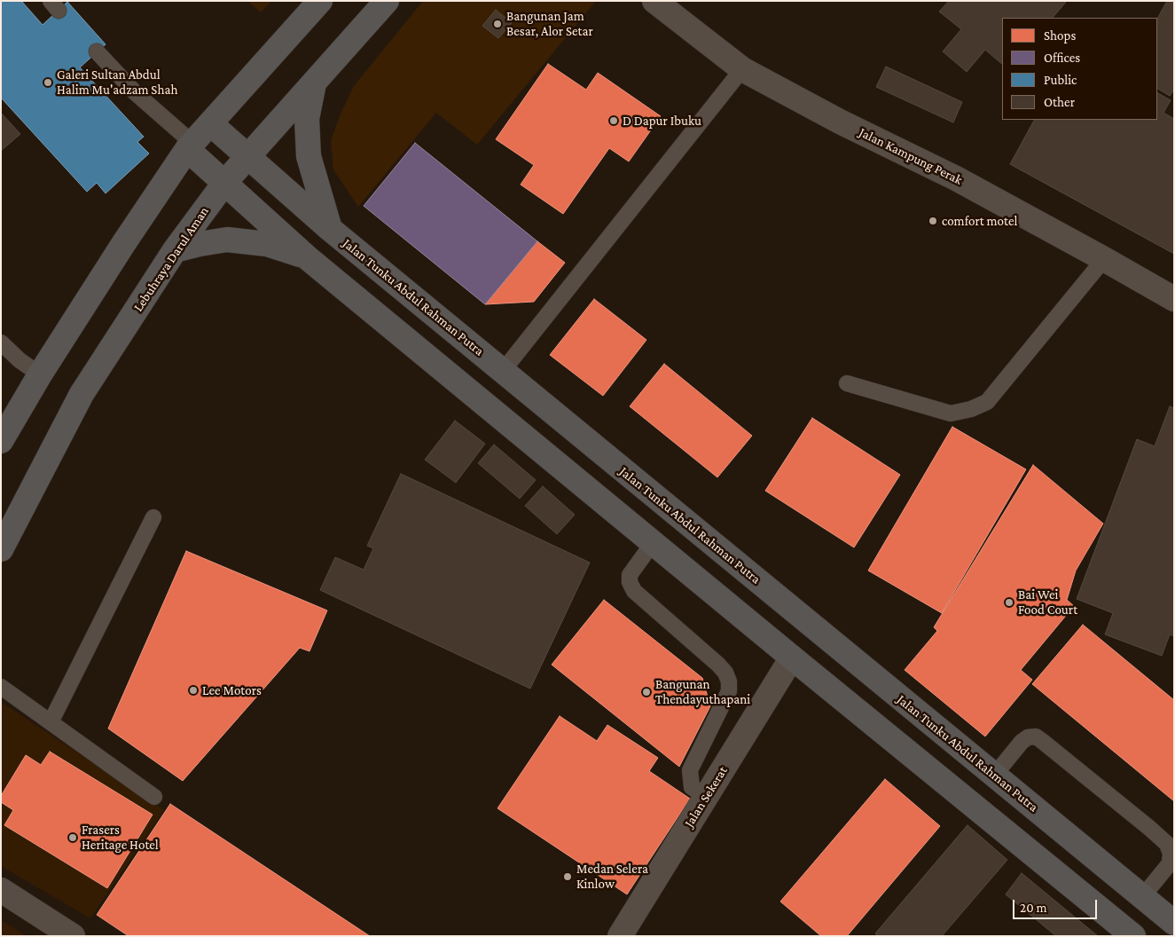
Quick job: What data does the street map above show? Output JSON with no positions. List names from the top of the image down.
{
  "streets": {
    "main road": ["Lebuhraya Darul Aman", "Jalan Tunku Abdul Rahman Putra"],
    "street": ["Jalan Kampung Perak", "Jalan Sekerat"]
  },
  "crossings": [
    ["Lebuhraya Darul Aman", "Jalan Tunku Abdul Rahman Putra"]
  ],
  "places": [
    "Bangunan Jam Besar, Alor Setar",
    "Galeri Sultan Abdul Halim Mu'adzam Shah",
    "D Dapur Ibuku",
    "comfort motel",
    "Bai Wei Food Court",
    "Lee Motors",
    "Bangunan Thendayuthapani",
    "Frasers Heritage Hotel",
    "Medan Selera Kinlow"
  ],
  "legend": [
    "Shops",
    "Offices",
    "Public",
    "Other"
  ],
  "scale_bar": "20 m"
}
